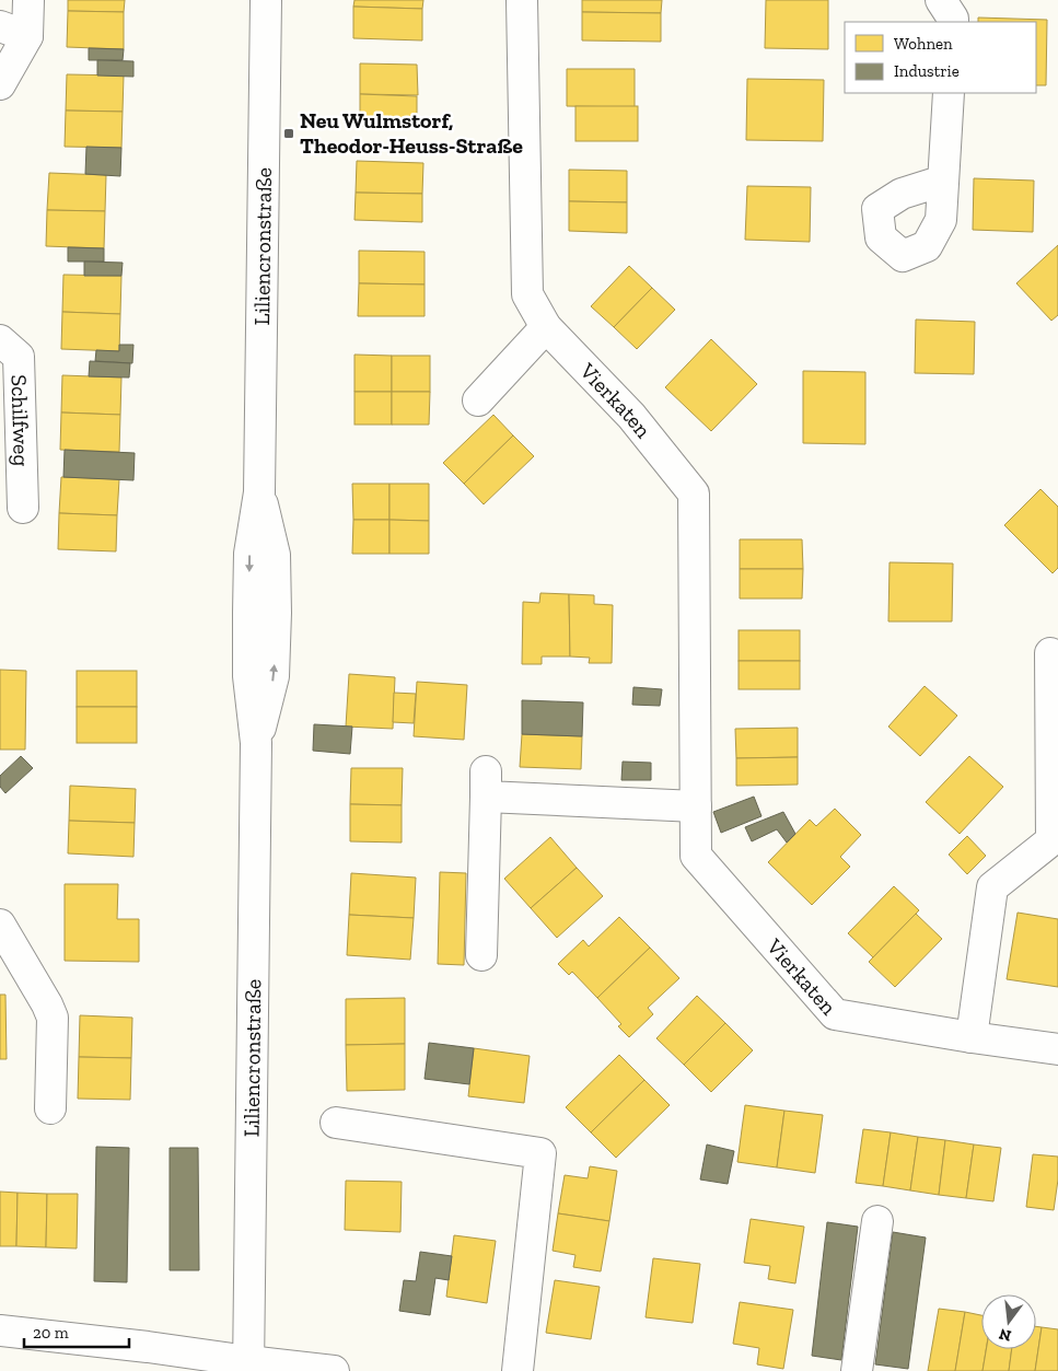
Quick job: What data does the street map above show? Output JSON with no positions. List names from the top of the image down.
{
  "streets": {
    "street": ["Liliencronstraße", "Vierkaten", "Schilfweg"]
  },
  "places": {
    "transit": ["Neu Wulmstorf, Theodor-Heuss-Straße"]
  },
  "legend": ["Wohnen", "Industrie"],
  "scale_bar": "20 m",
  "north": "bottom"
}
